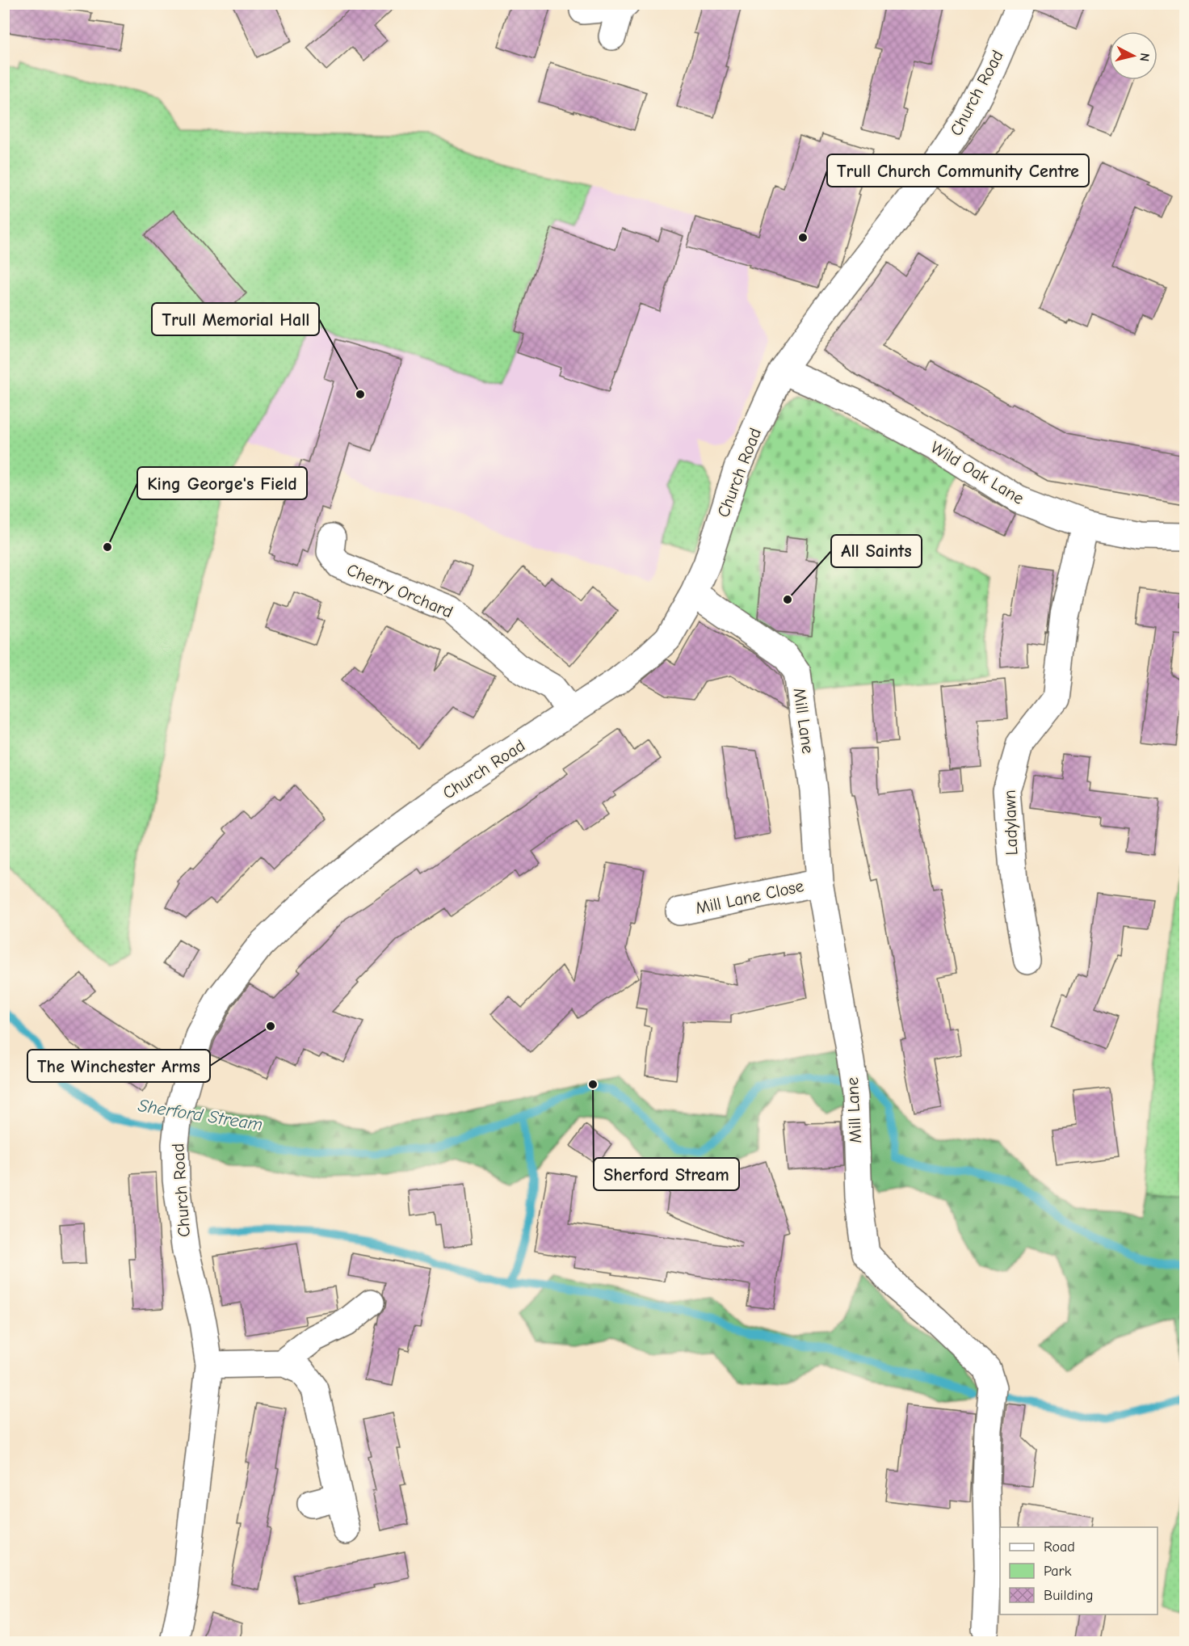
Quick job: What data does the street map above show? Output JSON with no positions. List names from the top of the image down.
{
  "streets": {
    "street": [
      "Church Road",
      "Wild Oak Lane",
      "Cherry Orchard",
      "Mill Lane",
      "Ladylawn",
      "Mill Lane Close"
    ]
  },
  "crossings": [
    ["Church Road", "Wild Oak Lane"],
    ["Church Road", "Cherry Orchard"],
    ["Church Road", "Mill Lane"],
    ["Wild Oak Lane", "Ladylawn"],
    ["Mill Lane", "Mill Lane Close"]
  ],
  "water": ["Sherford Stream"],
  "places": [
    "Trull Church Community Centre",
    "Trull Memorial Hall",
    "King George's Field",
    "All Saints",
    "The Winchester Arms",
    "Sherford Stream"
  ],
  "legend": ["Road", "Park", "Building"],
  "north": "right"
}
